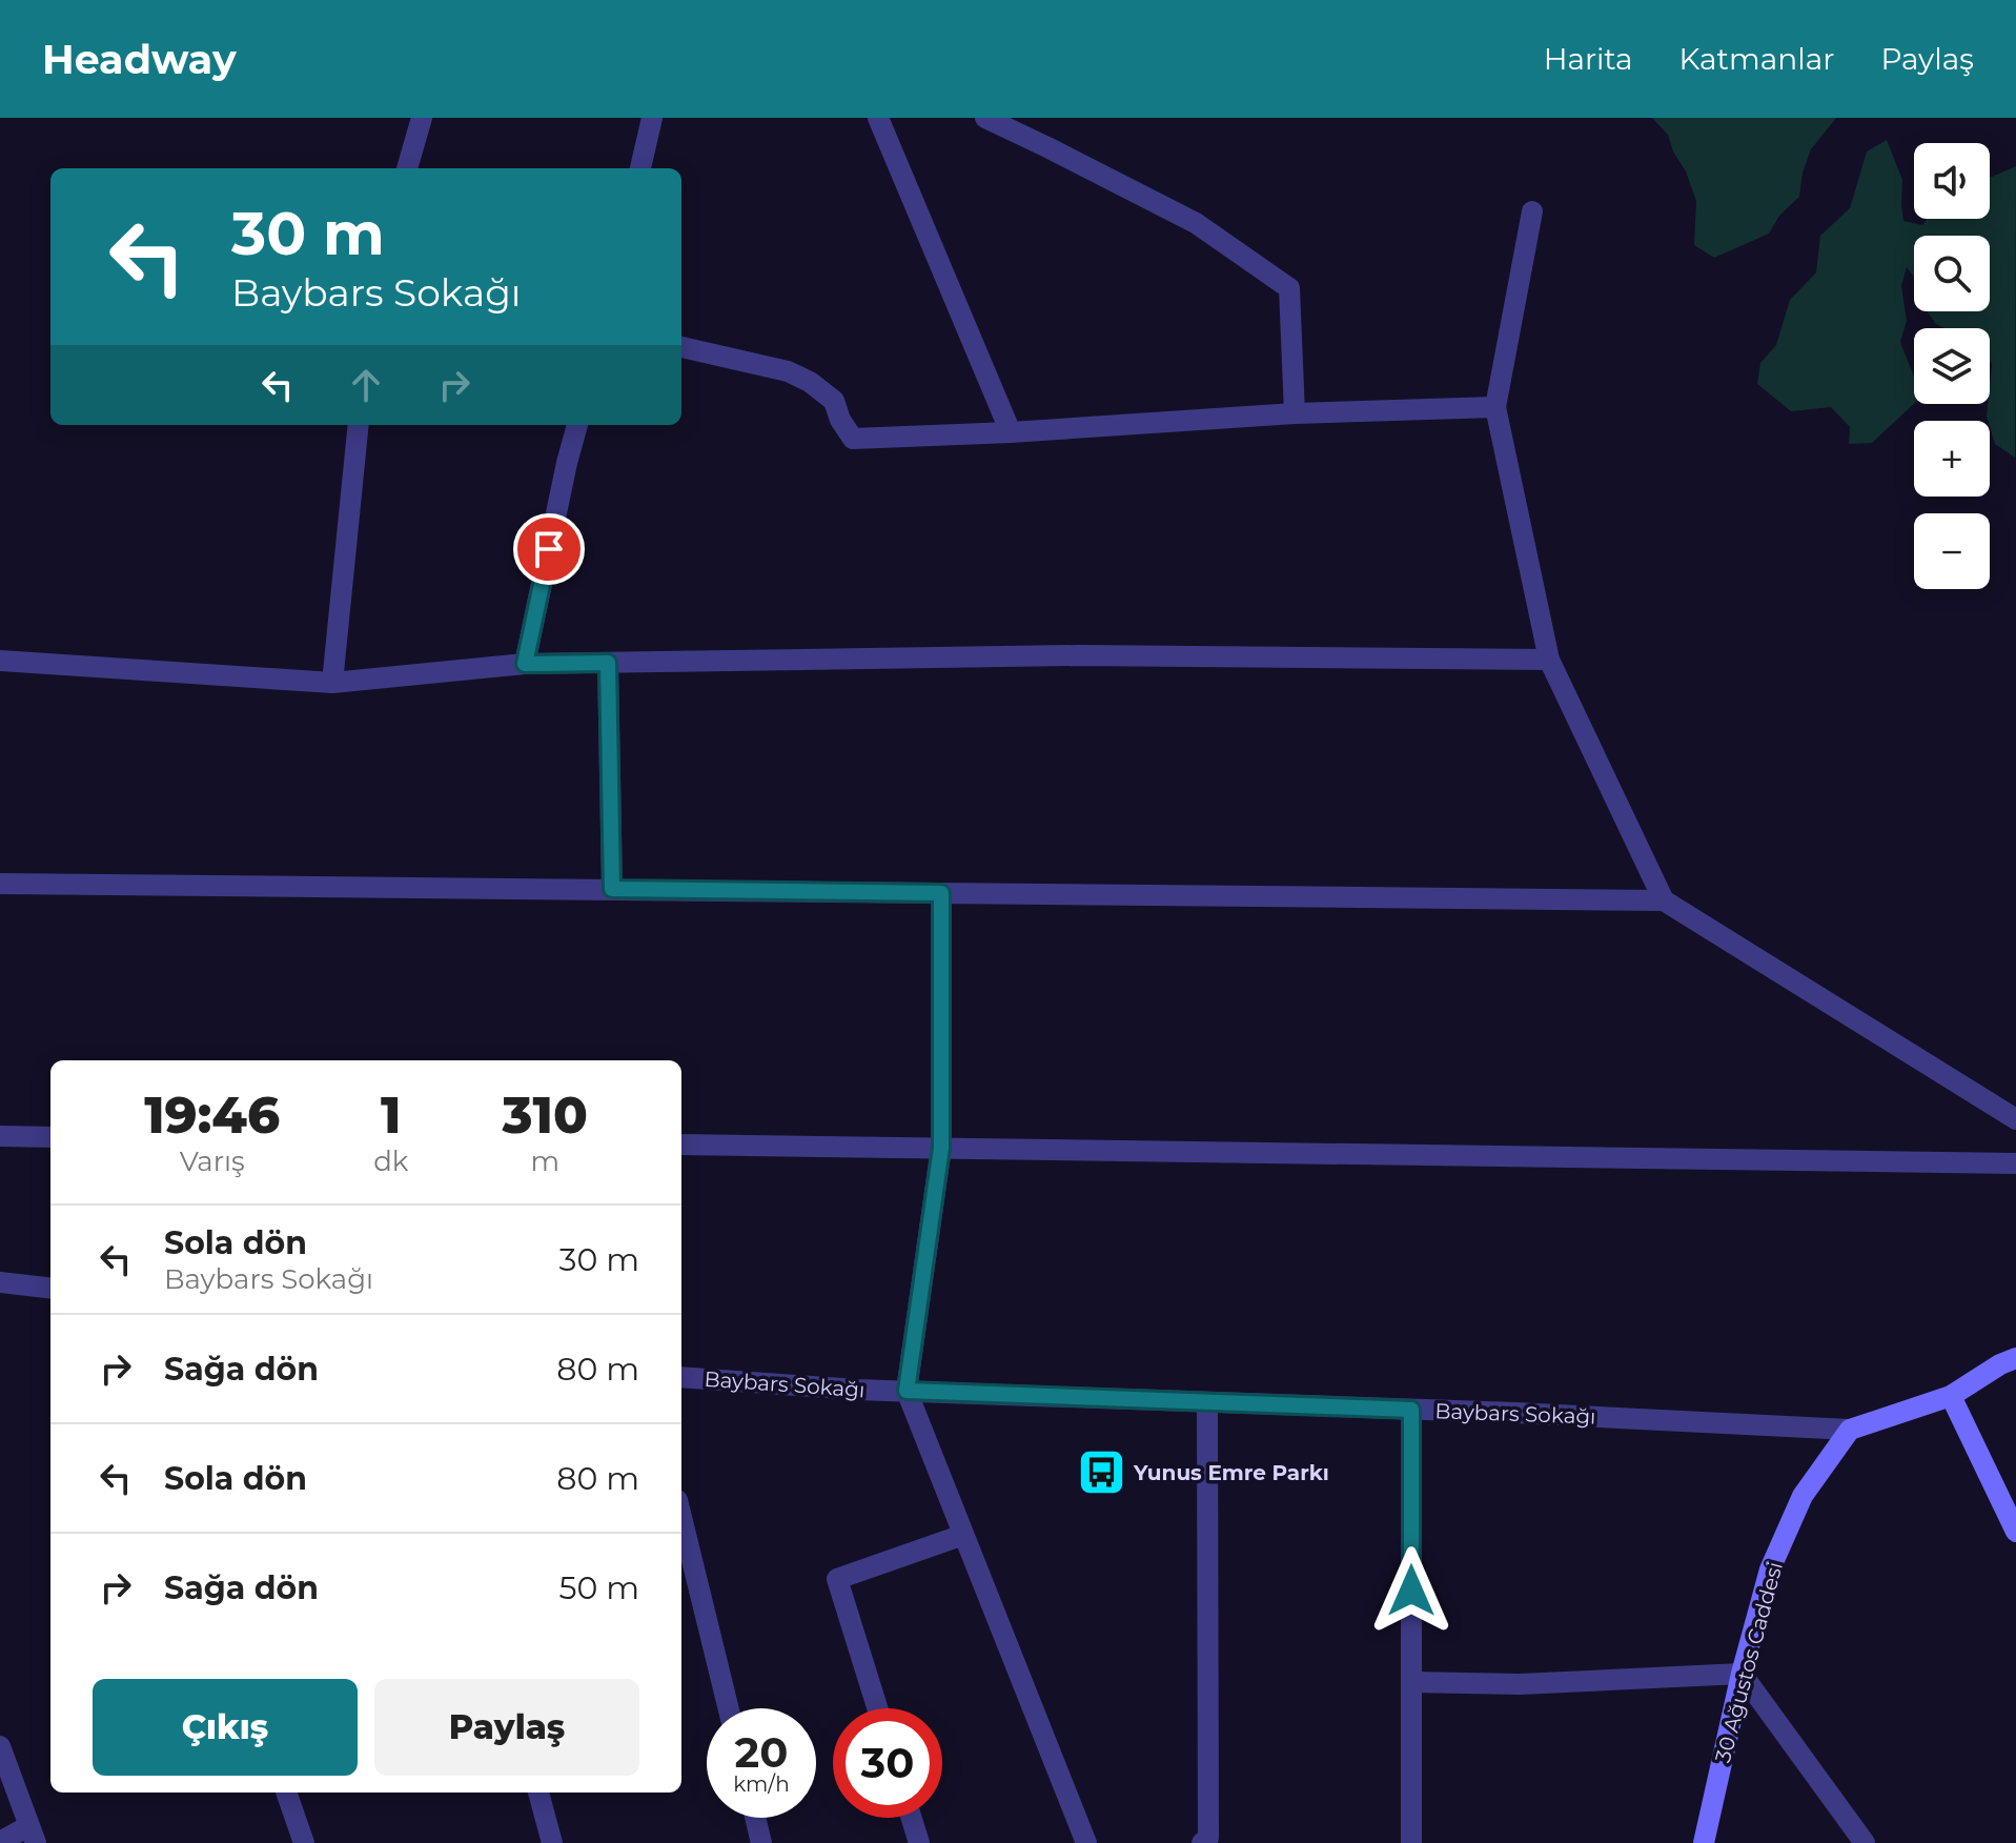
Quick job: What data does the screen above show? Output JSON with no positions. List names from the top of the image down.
{
  "streets": {
    "main road": ["30 Ağustos Caddesi"],
    "street": ["Baybars Sokağı"]
  },
  "crossings": [
    ["Baybars Sokağı", "30 Ağustos Caddesi"]
  ],
  "places": {
    "bus stop": ["Yunus Emre Parkı"]
  },
  "page": {
    "header": "Headway",
    "nav": ["Harita", "Katmanlar", "Paylaş"],
    "map_buttons": ["+", "−"],
    "turn": ["30 m", "Baybars Sokağı"],
    "eta": [
      "19:46",
      "Varış",
      "1",
      "dk",
      "310",
      "m"
    ],
    "list": [
      {
        "name": "Sola dön",
        "note": "Baybars Sokağı",
        "value": "30 m"
      },
      {
        "name": "Sağa dön",
        "value": "80 m"
      },
      {
        "name": "Sola dön",
        "value": "80 m"
      },
      {
        "name": "Sağa dön",
        "value": "50 m"
      }
    ],
    "buttons": ["Çıkış", "Paylaş"],
    "speed": "20 km/h",
    "limit": "30"
  }
}
